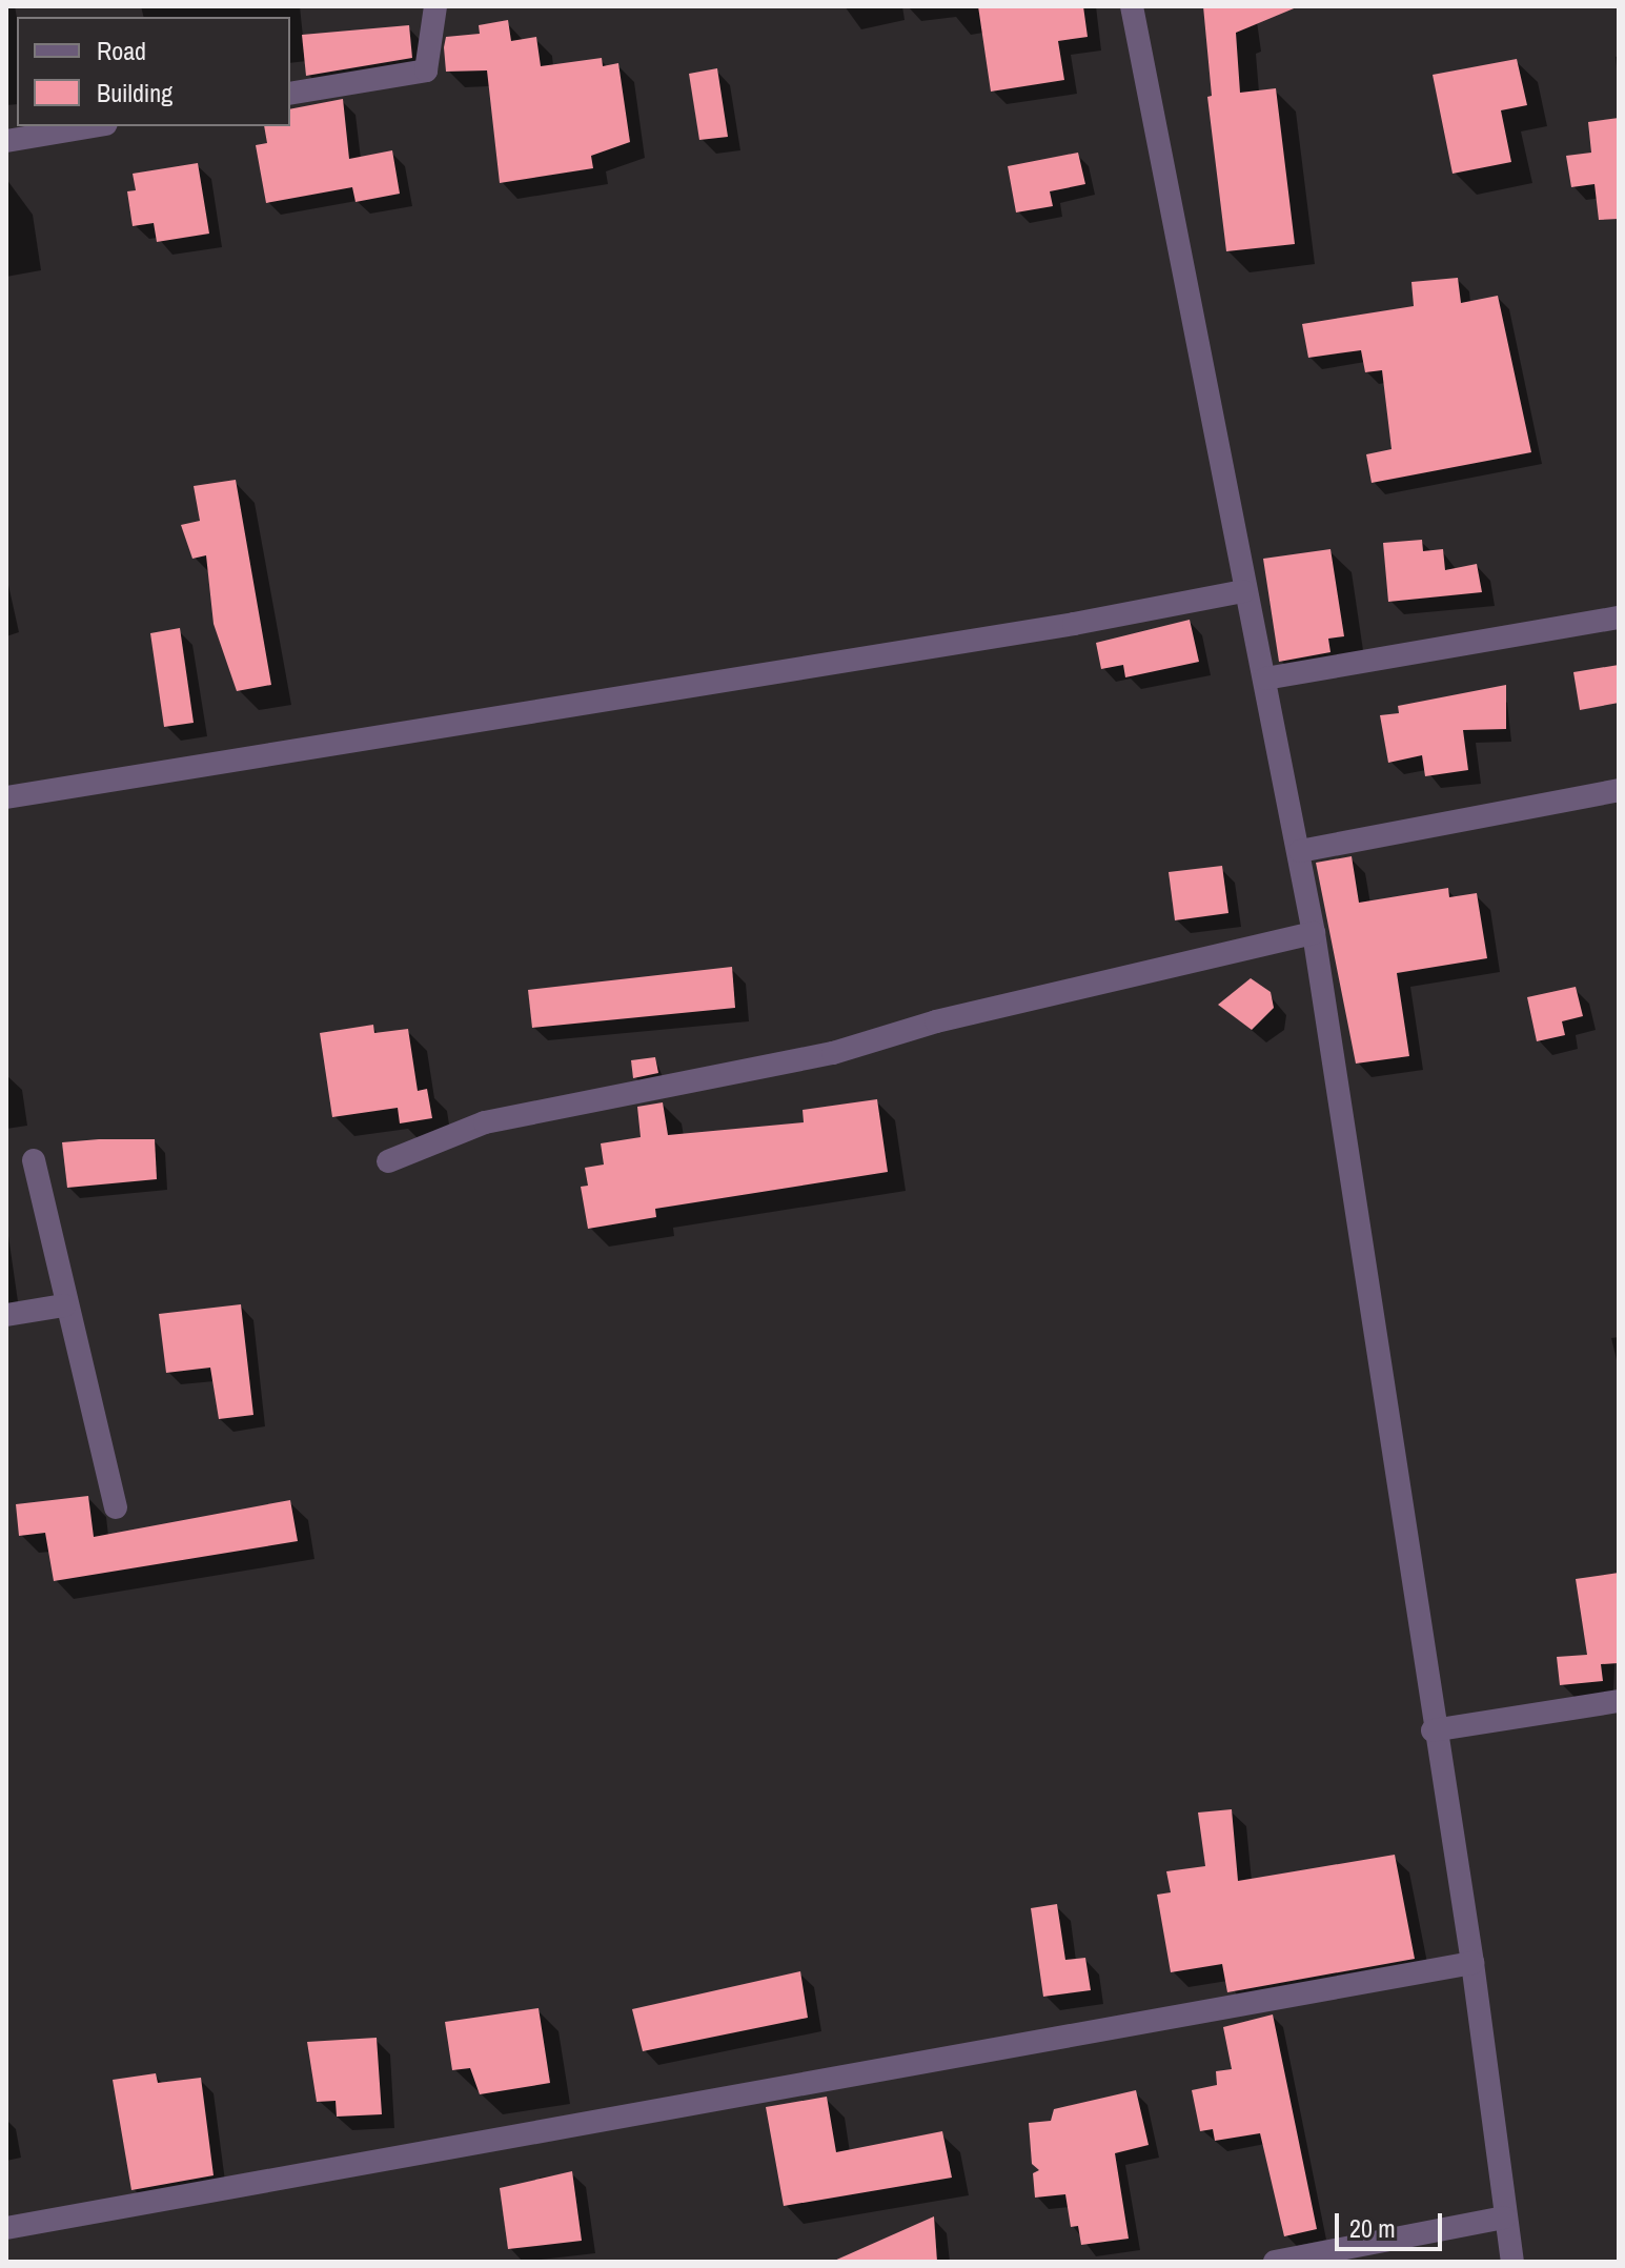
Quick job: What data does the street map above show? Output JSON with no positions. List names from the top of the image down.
{
  "legend": ["Road", "Building"],
  "scale_bar": "20 m"
}
